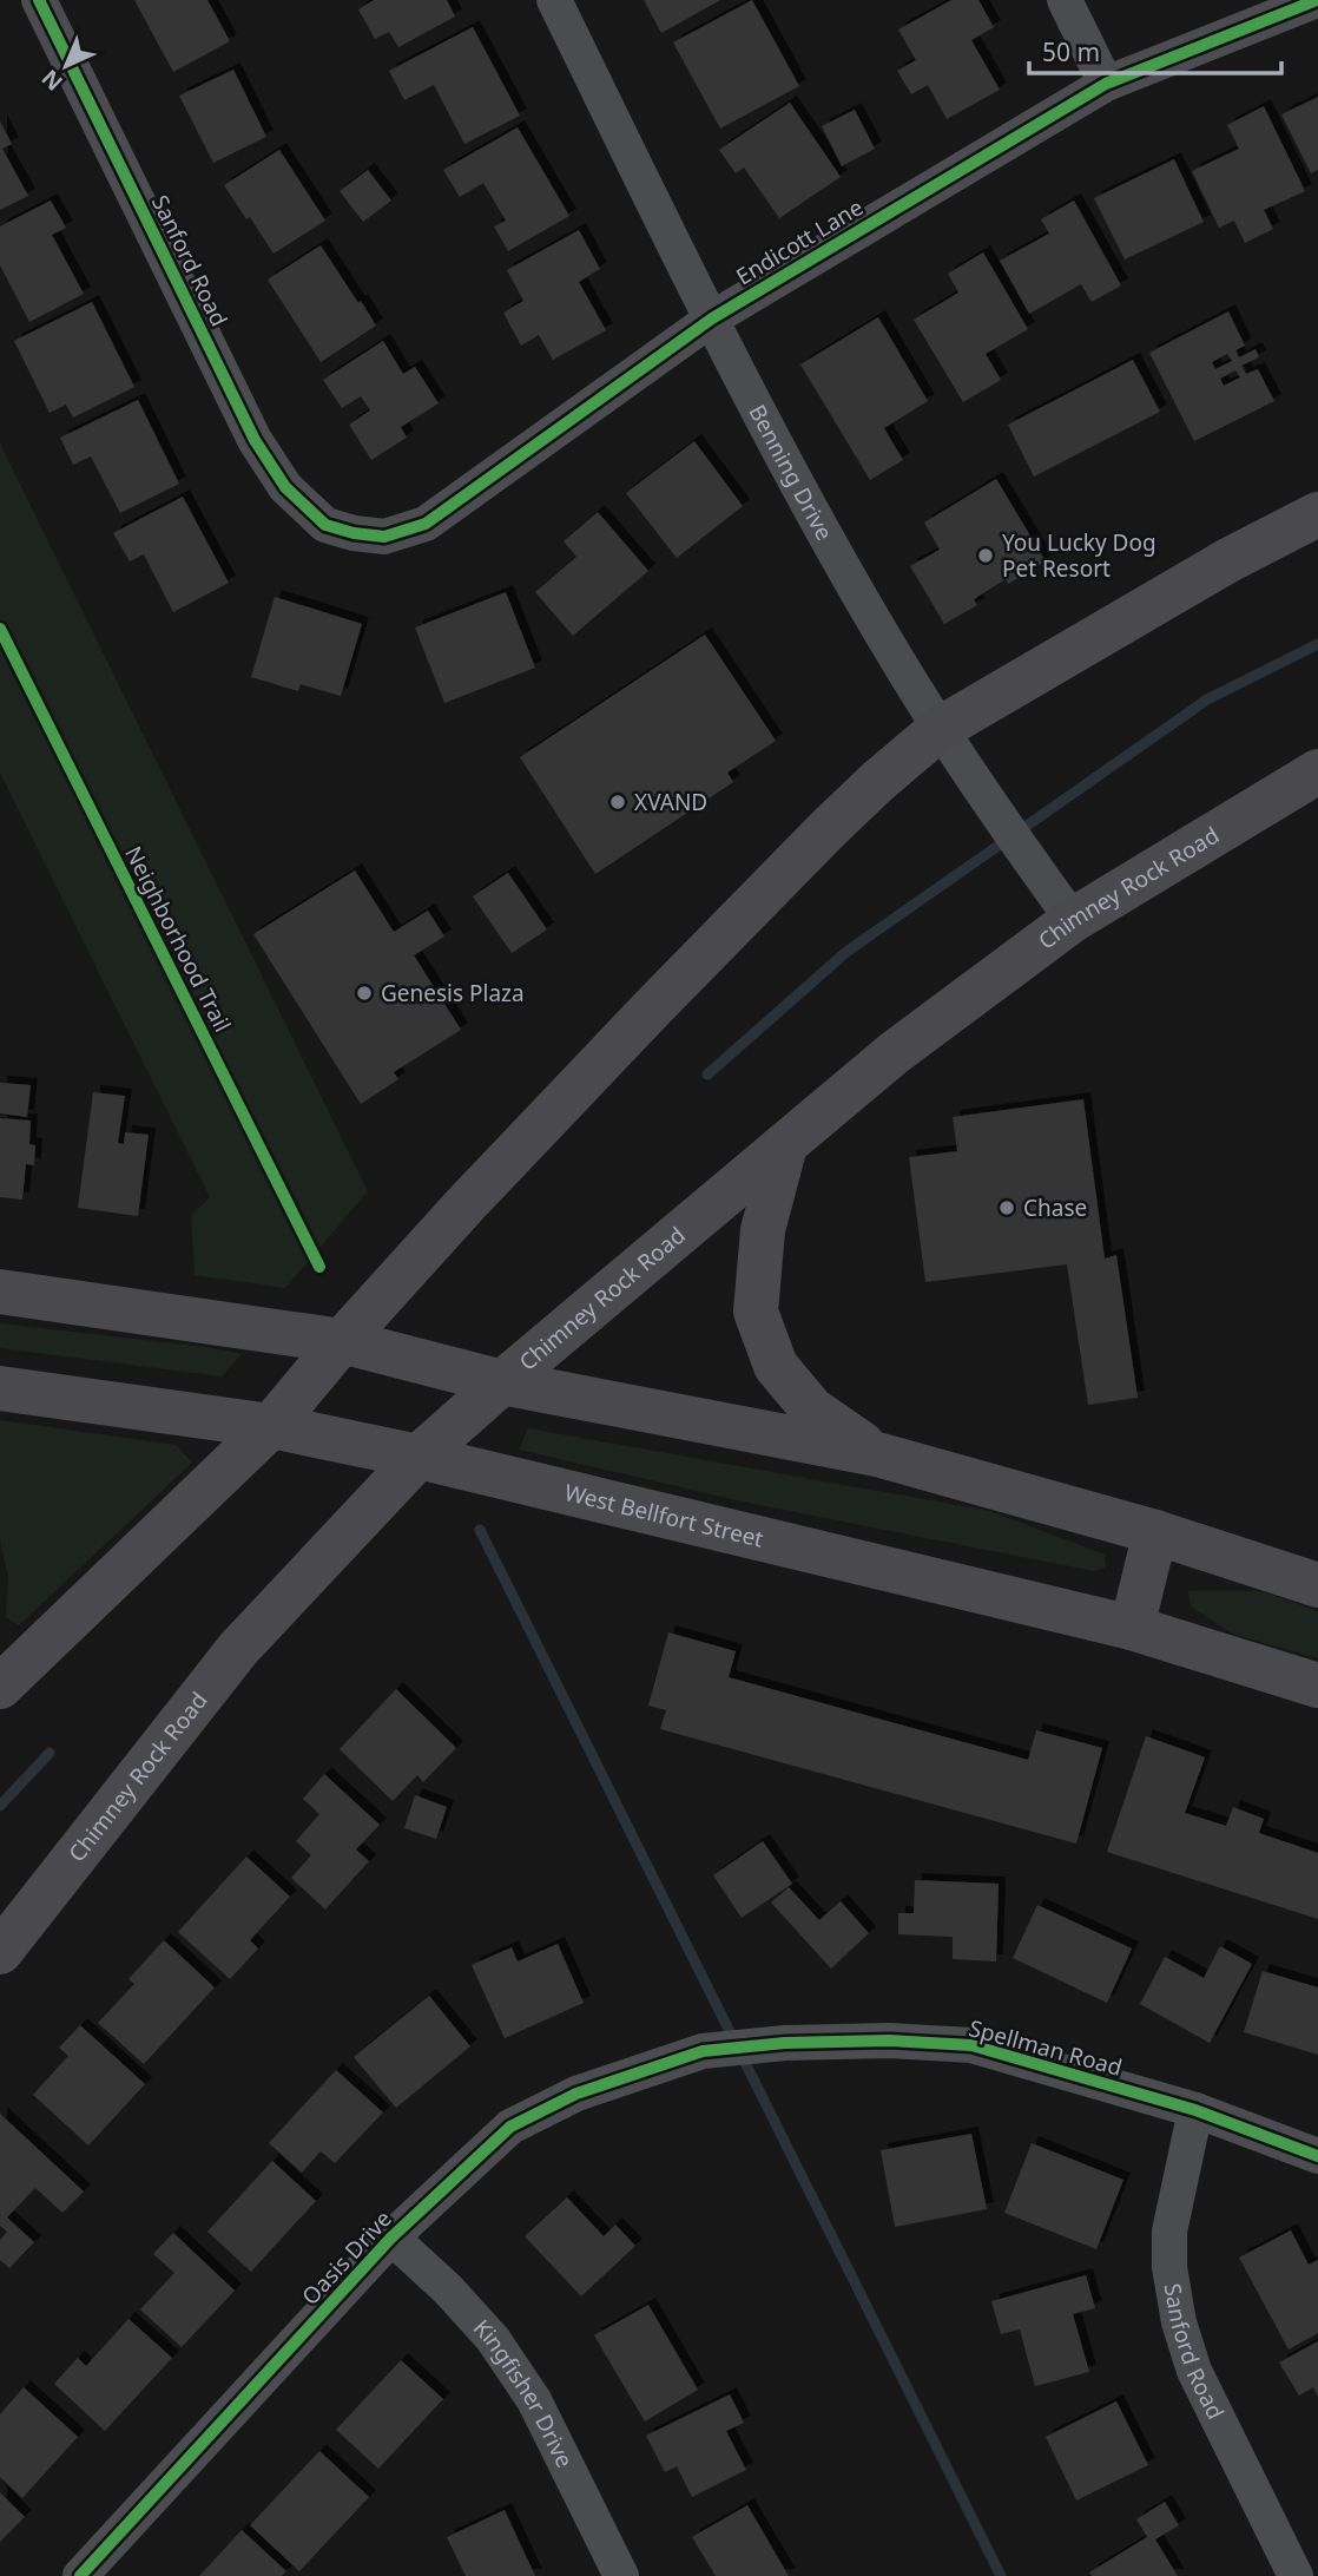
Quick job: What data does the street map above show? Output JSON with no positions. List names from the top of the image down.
{
  "streets": {
    "main road": ["Chimney Rock Road", "West Bellfort Street"],
    "street": [
      "Endicott Lane",
      "Sanford Road",
      "Benning Drive",
      "Spellman Road",
      "Oasis Drive",
      "Kingfisher Drive"
    ],
    "cycle path": ["Neighborhood Trail"]
  },
  "crossings": [
    ["Endicott Lane", "Sanford Road"],
    ["Endicott Lane", "Benning Drive"],
    ["Sanford Road", "Spellman Road"],
    ["Benning Drive", "Chimney Rock Road"],
    ["Chimney Rock Road", "West Bellfort Street"],
    ["Spellman Road", "Oasis Drive"],
    ["Oasis Drive", "Kingfisher Drive"]
  ],
  "places": [
    "You Lucky Dog Pet Resort",
    "XVAND",
    "Genesis Plaza",
    "Chase"
  ],
  "scale_bar": "50 m",
  "north": "bottom left"
}
